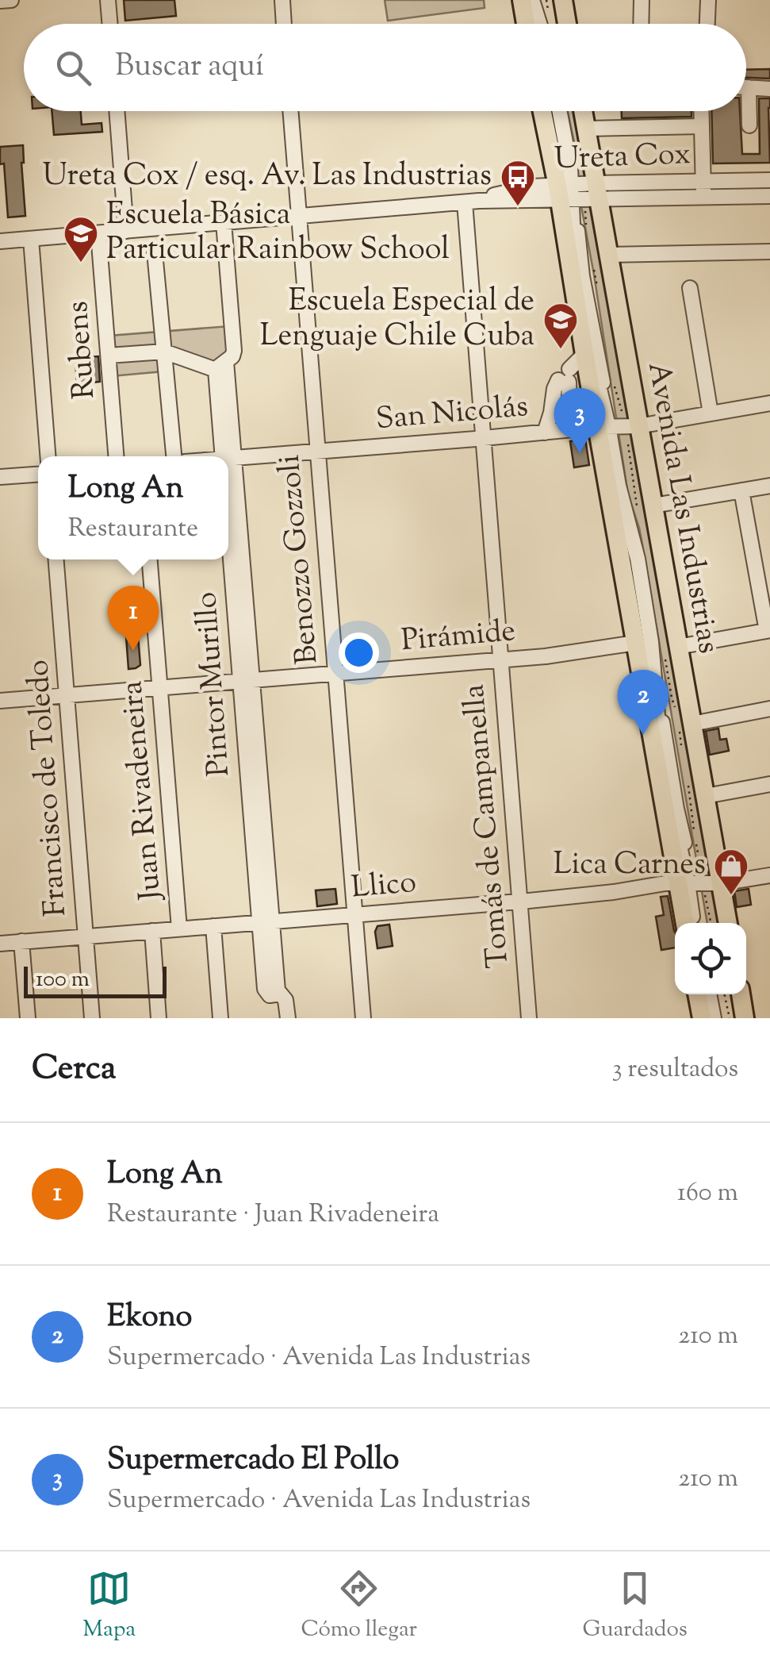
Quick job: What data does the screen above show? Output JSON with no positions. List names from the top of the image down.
{
  "streets": {
    "main road": ["Avenida Las Industrias"],
    "street": [
      "Ureta Cox",
      "Rubens",
      "San Nicolás",
      "Benozzo Gozzoli",
      "Pirámide",
      "Pintor Murillo",
      "Francisco de Toledo",
      "Juan Rivadeneira",
      "Tomás de Campanella",
      "Llico"
    ]
  },
  "crossings": [
    ["Ureta Cox", "Rubens"],
    ["Ureta Cox", "Avenida Las Industrias"],
    ["Ureta Cox", "Benozzo Gozzoli"],
    ["Ureta Cox", "Pintor Murillo"],
    ["Ureta Cox", "Tomás de Campanella"],
    ["San Nicolás", "Avenida Las Industrias"],
    ["San Nicolás", "Benozzo Gozzoli"],
    ["San Nicolás", "Pintor Murillo"],
    ["San Nicolás", "Tomás de Campanella"],
    ["Avenida Las Industrias", "Pirámide"],
    ["Avenida Las Industrias", "Llico"],
    ["Benozzo Gozzoli", "Pirámide"],
    ["Benozzo Gozzoli", "Llico"],
    ["Pirámide", "Pintor Murillo"],
    ["Pirámide", "Francisco de Toledo"],
    ["Pirámide", "Juan Rivadeneira"],
    ["Pirámide", "Tomás de Campanella"],
    ["Pintor Murillo", "Llico"],
    ["Francisco de Toledo", "Llico"],
    ["Juan Rivadeneira", "Llico"],
    ["Tomás de Campanella", "Llico"]
  ],
  "places": {
    "bus stop": ["Ureta Cox / esq. Av. Las Industrias"],
    "school or university": ["Escuela Básica Particular Rainbow School", "Escuela Especial de Lenguaje Chile Cuba"],
    "shop": ["Lica Carnes"]
  },
  "scale_bar": "100 m",
  "page": {
    "search": "Buscar aquí",
    "pins": ["3", "1", "2"],
    "popup": ["Long An", "Restaurante"],
    "scale": "100 m",
    "heading": ["Cerca", "3 resultados"],
    "list": [
      {
        "mark": "1",
        "name": "Long An",
        "note": "Restaurante · Juan Rivadeneira",
        "value": "160 m"
      },
      {
        "mark": "2",
        "name": "Ekono",
        "note": "Supermercado · Avenida Las Industrias",
        "value": "210 m"
      },
      {
        "mark": "3",
        "name": "Supermercado El Pollo",
        "note": "Supermercado · Avenida Las Industrias",
        "value": "210 m"
      }
    ],
    "nav": ["Mapa", "Cómo llegar", "Guardados"]
  }
}
